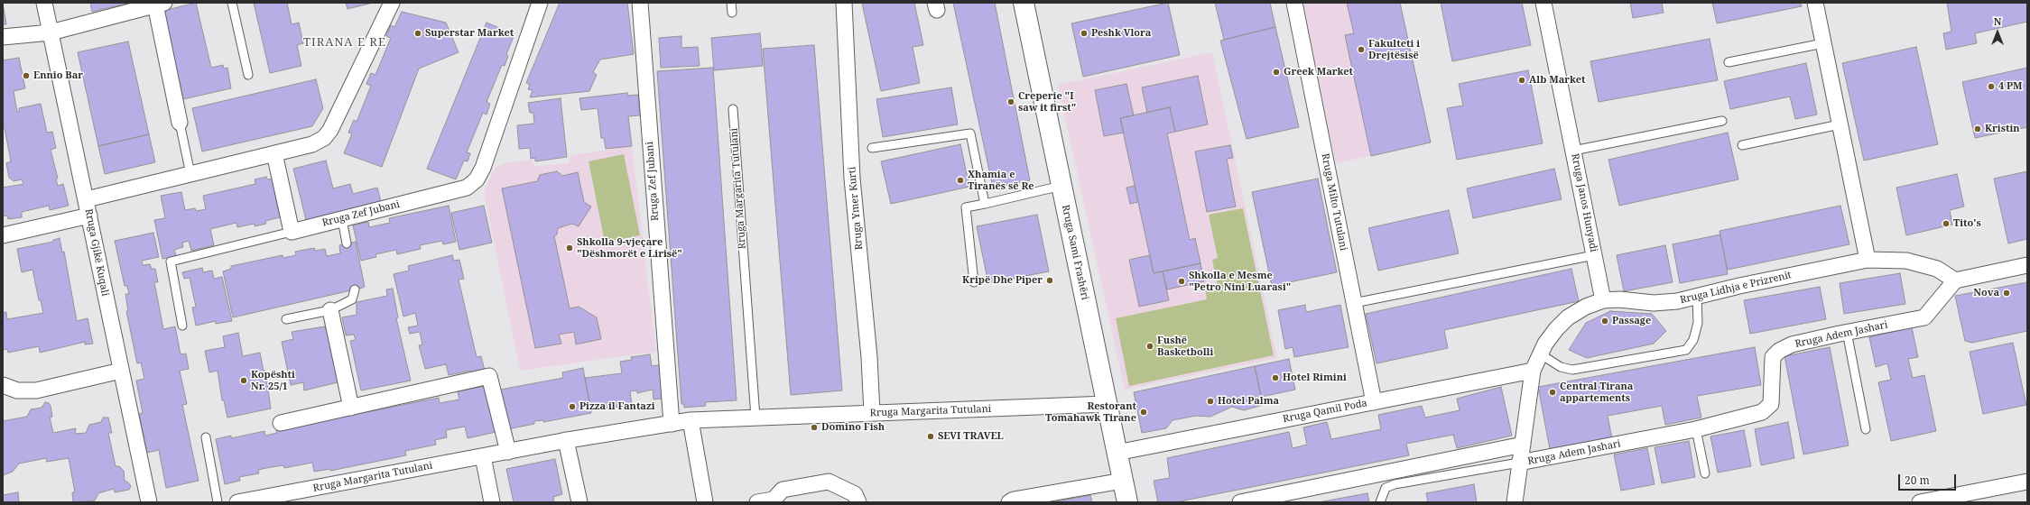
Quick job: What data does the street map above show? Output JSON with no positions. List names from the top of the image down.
{
  "streets": {
    "main road": ["Rruga Sami Frashëri"],
    "street": [
      "Rruga Zef Jubani",
      "Rruga Margarita Tutulani",
      "Rruga Milto Tutulani",
      "Rruga Janos Hunyadi",
      "Rruga Ymer Kurti",
      "Rruga Gjikë Kuqali",
      "Rruga Lidhja e Prizrenit",
      "Rruga Adem Jashari",
      "Rruga Qamil Poda"
    ]
  },
  "crossings": [
    ["Rruga Zef Jubani", "Rruga Margarita Tutulani"],
    ["Rruga Margarita Tutulani", "Rruga Ymer Kurti"],
    ["Rruga Margarita Tutulani", "Rruga Sami Frashëri"],
    ["Rruga Milto Tutulani", "Rruga Qamil Poda"],
    ["Rruga Janos Hunyadi", "Rruga Lidhja e Prizrenit"],
    ["Rruga Sami Frashëri", "Rruga Qamil Poda"],
    ["Rruga Lidhja e Prizrenit", "Rruga Adem Jashari"]
  ],
  "districts": ["TIRANA E RE"],
  "places": [
    "Superstar Market",
    "Peshk Vlora",
    "Fakulteti i Drejtësisë",
    "Greek Market",
    "Ennio Bar",
    "Alb Market",
    "4 PM",
    "Creperie \"I saw it first\"",
    "Kristin",
    "Xhamia e Tiranës së Re",
    "Tito's",
    "Shkolla 9-vjeçare \"Dëshmorët e Lirisë\"",
    "Kripë Dhe Piper",
    "Shkolla e Mesme \"Petro Nini Luarasi\"",
    "Nova",
    "Passage",
    "Fushë Basketbolli",
    "Hotel Rimini",
    "Kopështi Nr. 25/1",
    "Central Tirana appartements",
    "Hotel Palma",
    "Pizza il Fantazi",
    "Restorant Tomahawk Tirane",
    "Domino Fish",
    "SEVI TRAVEL"
  ],
  "scale_bar": "20 m",
  "north": "top"
}
